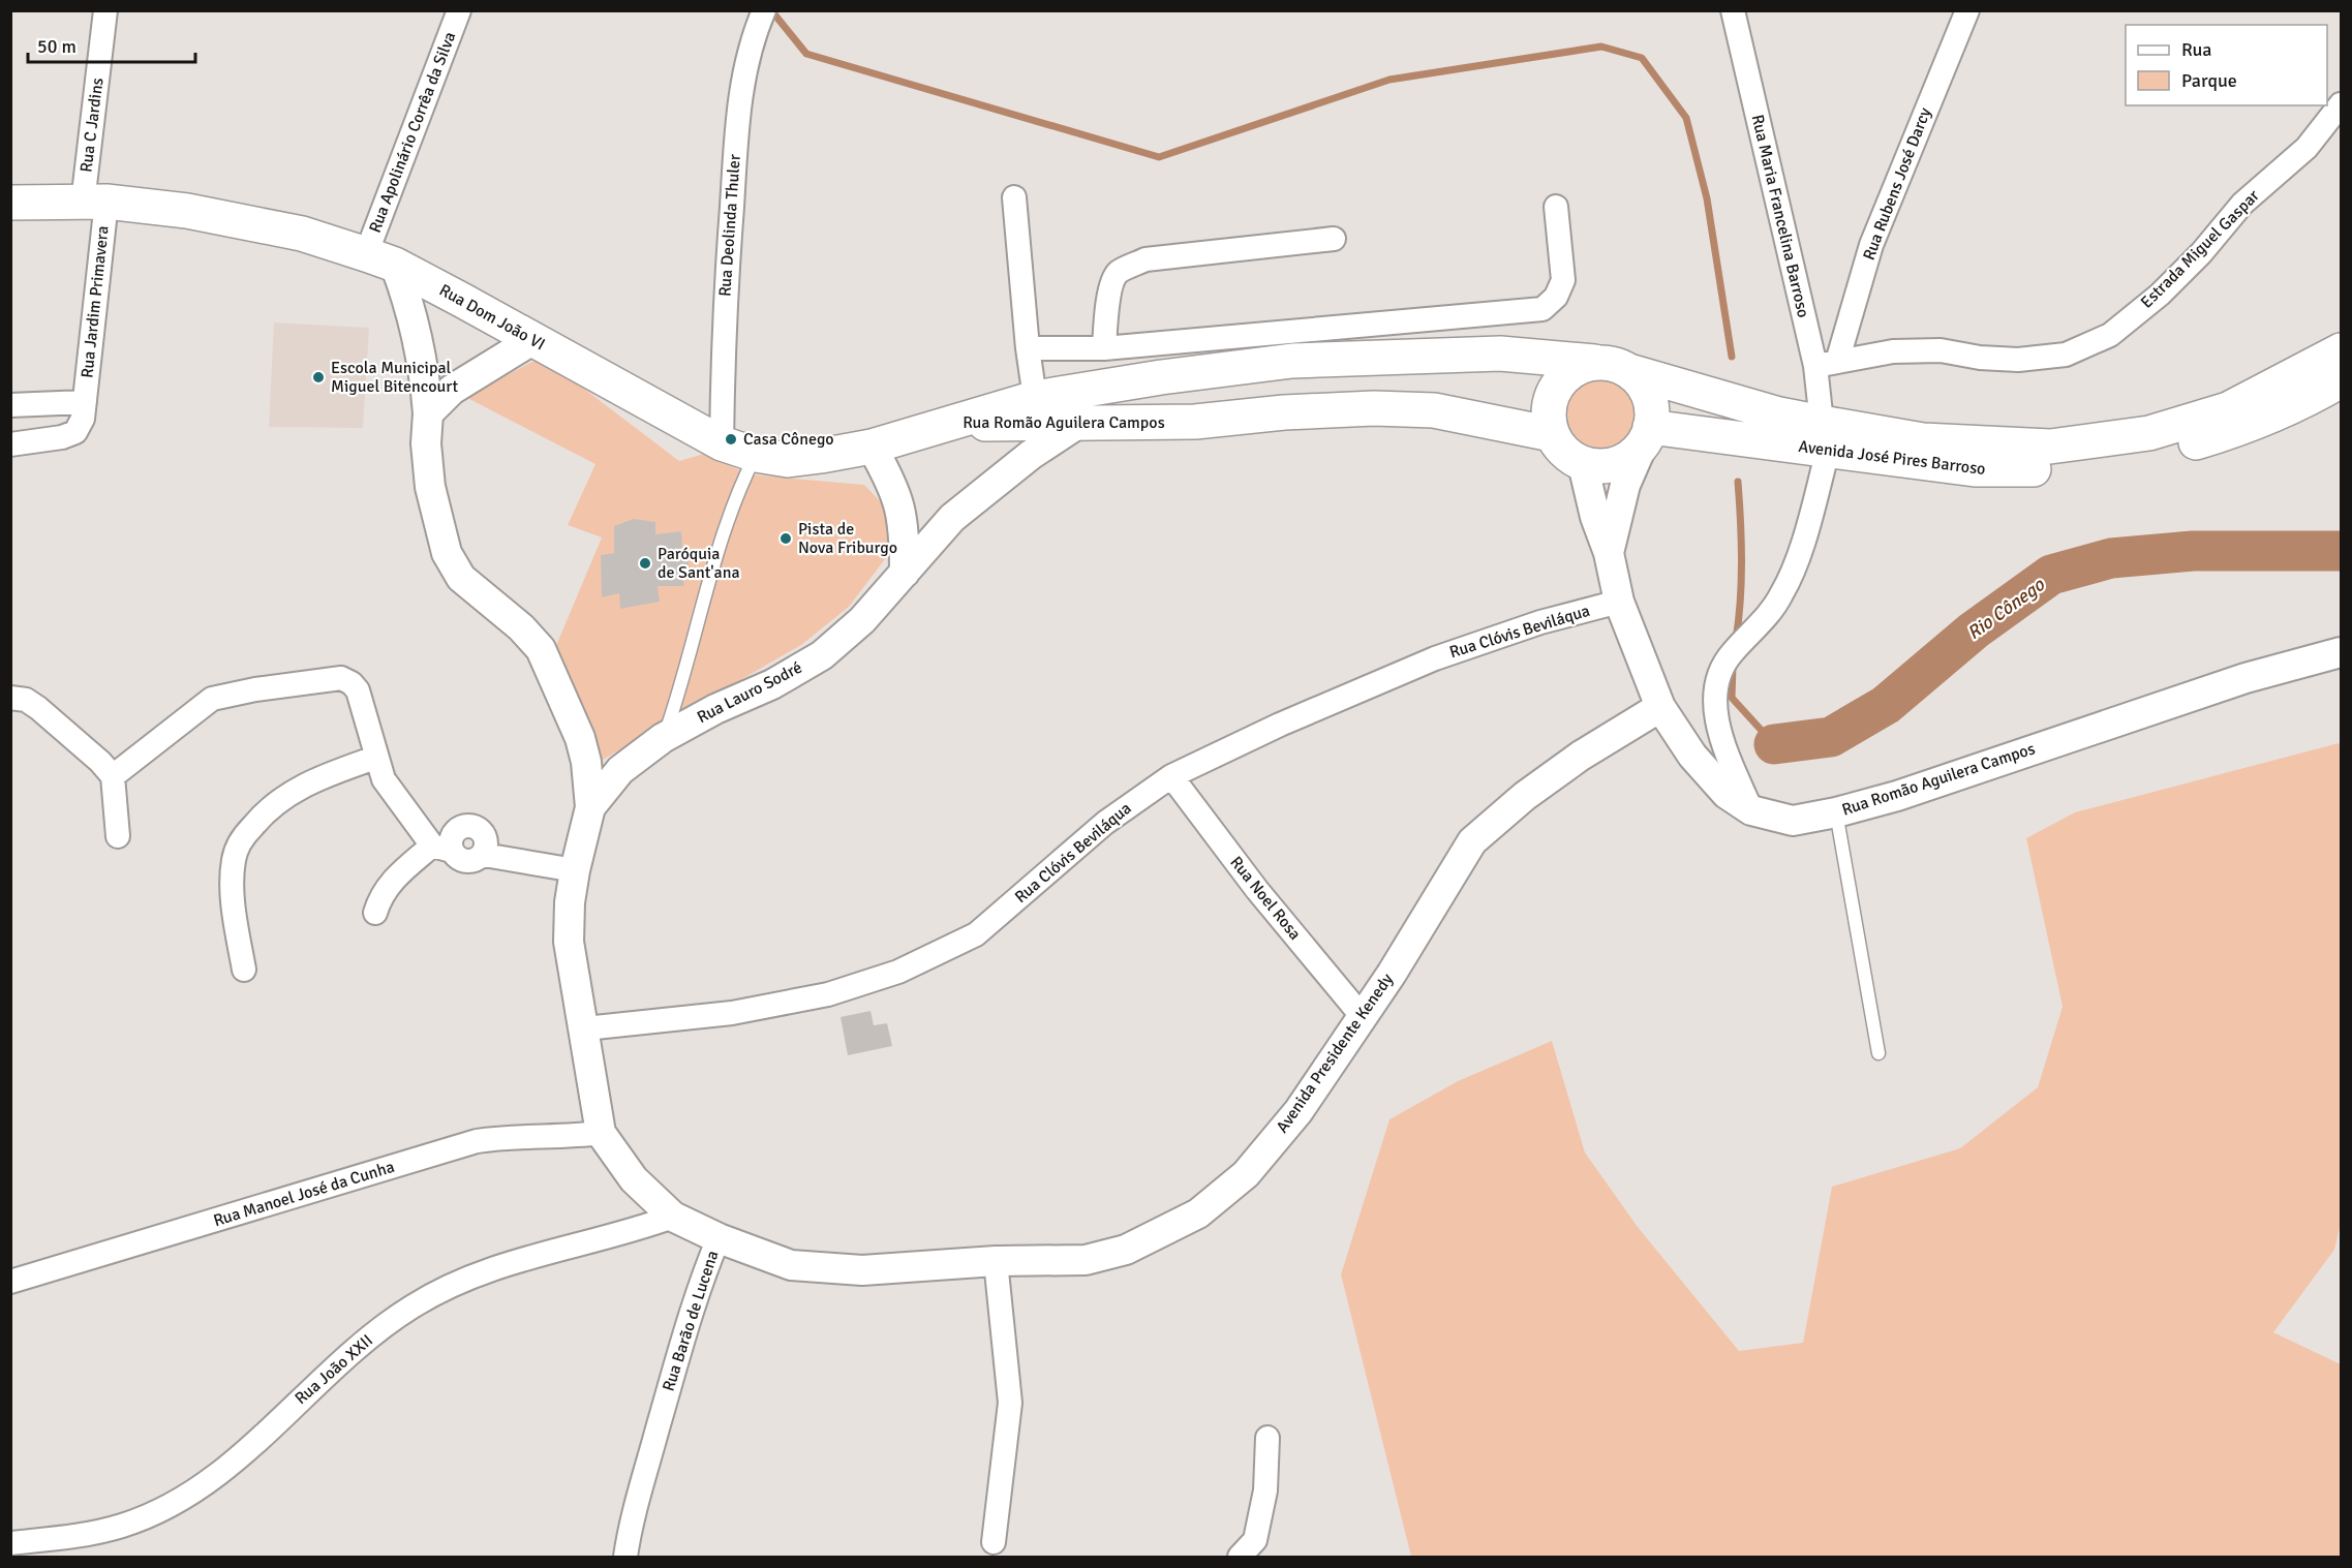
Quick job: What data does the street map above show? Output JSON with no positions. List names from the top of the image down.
{
  "streets": {
    "main road": ["Rua Dom João VI", "Rua Romão Aguilera Campos", "Avenida José Pires Barroso"],
    "street": [
      "Rua C Jardins",
      "Rua Apolinário Corrêa da Silva",
      "Rua Rubens José Darcy",
      "Rua Maria Francelina Barroso",
      "Rua Deolinda Thuler",
      "Estrada Miguel Gaspar",
      "Rua Jardim Primavera",
      "Rua Clóvis Beviláqua",
      "Rua Lauro Sodré",
      "Rua Noel Rosa",
      "Avenida Presidente Kenedy",
      "Rua Manoel José da Cunha",
      "Rua Barão de Lucena",
      "Rua João XXII"
    ]
  },
  "crossings": [
    ["Rua C Jardins", "Rua Jardim Primavera"],
    ["Rua C Jardins", "Rua Dom João VI"],
    ["Rua Apolinário Corrêa da Silva", "Rua Dom João VI"],
    ["Rua Rubens José Darcy", "Rua Maria Francelina Barroso"],
    ["Rua Rubens José Darcy", "Estrada Miguel Gaspar"],
    ["Rua Maria Francelina Barroso", "Estrada Miguel Gaspar"],
    ["Rua Maria Francelina Barroso", "Avenida José Pires Barroso"],
    ["Rua Deolinda Thuler", "Rua Dom João VI"],
    ["Rua Jardim Primavera", "Rua Dom João VI"],
    ["Rua Dom João VI", "Rua Romão Aguilera Campos"],
    ["Rua Romão Aguilera Campos", "Avenida José Pires Barroso"],
    ["Rua Romão Aguilera Campos", "Rua Clóvis Beviláqua"],
    ["Rua Romão Aguilera Campos", "Rua Lauro Sodré"],
    ["Rua Romão Aguilera Campos", "Avenida Presidente Kenedy"],
    ["Rua Clóvis Beviláqua", "Rua Noel Rosa"],
    ["Rua Clóvis Beviláqua", "Rua Barão de Lucena"],
    ["Rua Lauro Sodré", "Rua Barão de Lucena"],
    ["Rua Noel Rosa", "Avenida Presidente Kenedy"],
    ["Avenida Presidente Kenedy", "Rua Barão de Lucena"],
    ["Rua Manoel José da Cunha", "Rua Barão de Lucena"],
    ["Rua Barão de Lucena", "Rua João XXII"]
  ],
  "water": ["Rio Cônego"],
  "places": [
    "Escola Municipal Miguel Bitencourt",
    "Casa Cônego",
    "Pista de Nova Friburgo",
    "Paróquia de Sant'ana"
  ],
  "legend": ["Rua", "Parque"],
  "scale_bar": "50 m"
}
